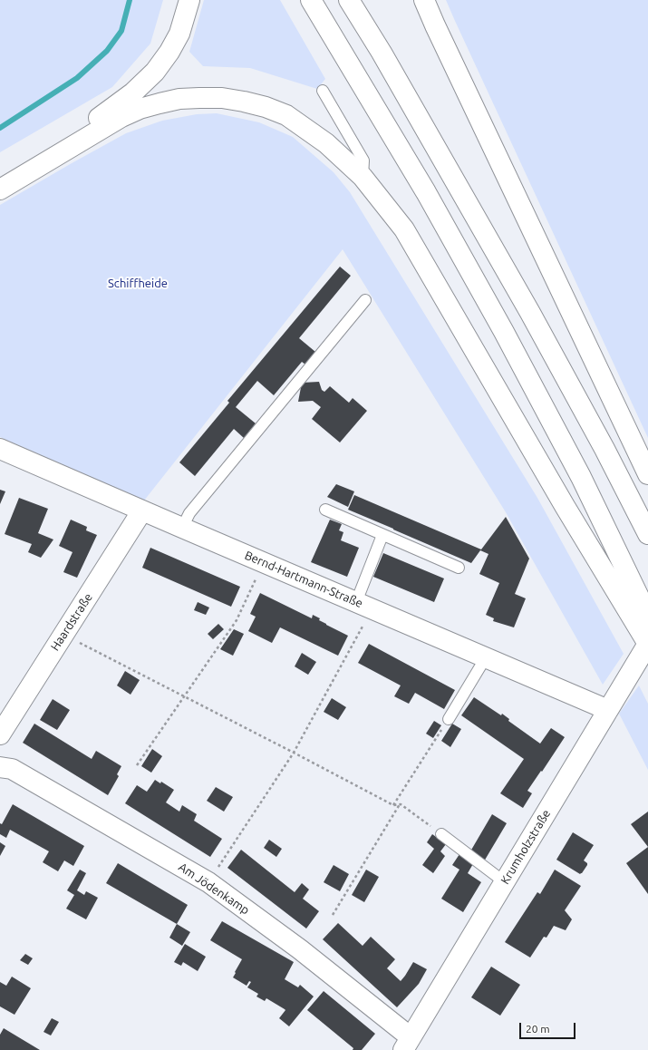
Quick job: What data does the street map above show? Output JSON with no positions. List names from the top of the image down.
{
  "streets": {
    "main road": [
      "Bernd-Hartmann-Straße",
      "Haardstraße",
      "Krumholzstraße",
      "Am Jödenkamp"
    ]
  },
  "crossings": [
    ["Bernd-Hartmann-Straße", "Haardstraße"],
    ["Bernd-Hartmann-Straße", "Krumholzstraße"],
    ["Krumholzstraße", "Am Jödenkamp"]
  ],
  "parks": ["Schiffheide"],
  "scale_bar": "20 m"
}
